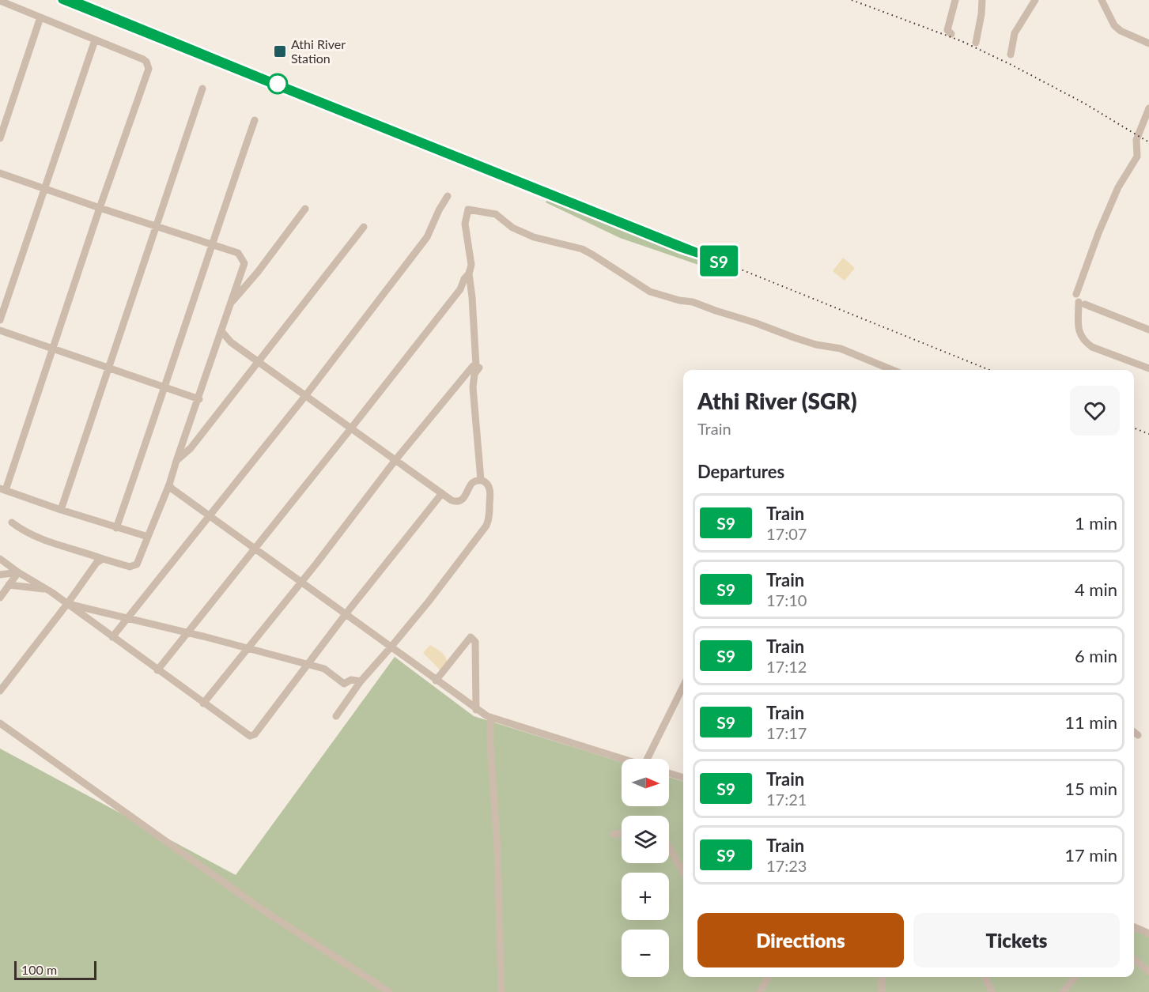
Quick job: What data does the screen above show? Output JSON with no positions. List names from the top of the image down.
{
  "places": {
    "transit": ["Athi River Station"]
  },
  "scale_bar": "100 m",
  "north": "right",
  "page": {
    "on_map": "S9",
    "heading": [
      ["Athi River (SGR)", "Train"],
      "Departures"
    ],
    "list": [
      {
        "mark": "S9",
        "name": "Train",
        "note": "17:07",
        "value": "1 min"
      },
      {
        "mark": "S9",
        "name": "Train",
        "note": "17:10",
        "value": "4 min"
      },
      {
        "mark": "S9",
        "name": "Train",
        "note": "17:12",
        "value": "6 min"
      },
      {
        "mark": "S9",
        "name": "Train",
        "note": "17:17",
        "value": "11 min"
      },
      {
        "mark": "S9",
        "name": "Train",
        "note": "17:21",
        "value": "15 min"
      },
      {
        "mark": "S9",
        "name": "Train",
        "note": "17:23",
        "value": "17 min"
      }
    ],
    "map_buttons": ["+", "−"],
    "buttons": ["Directions", "Tickets"],
    "scale": "100 m"
  }
}
